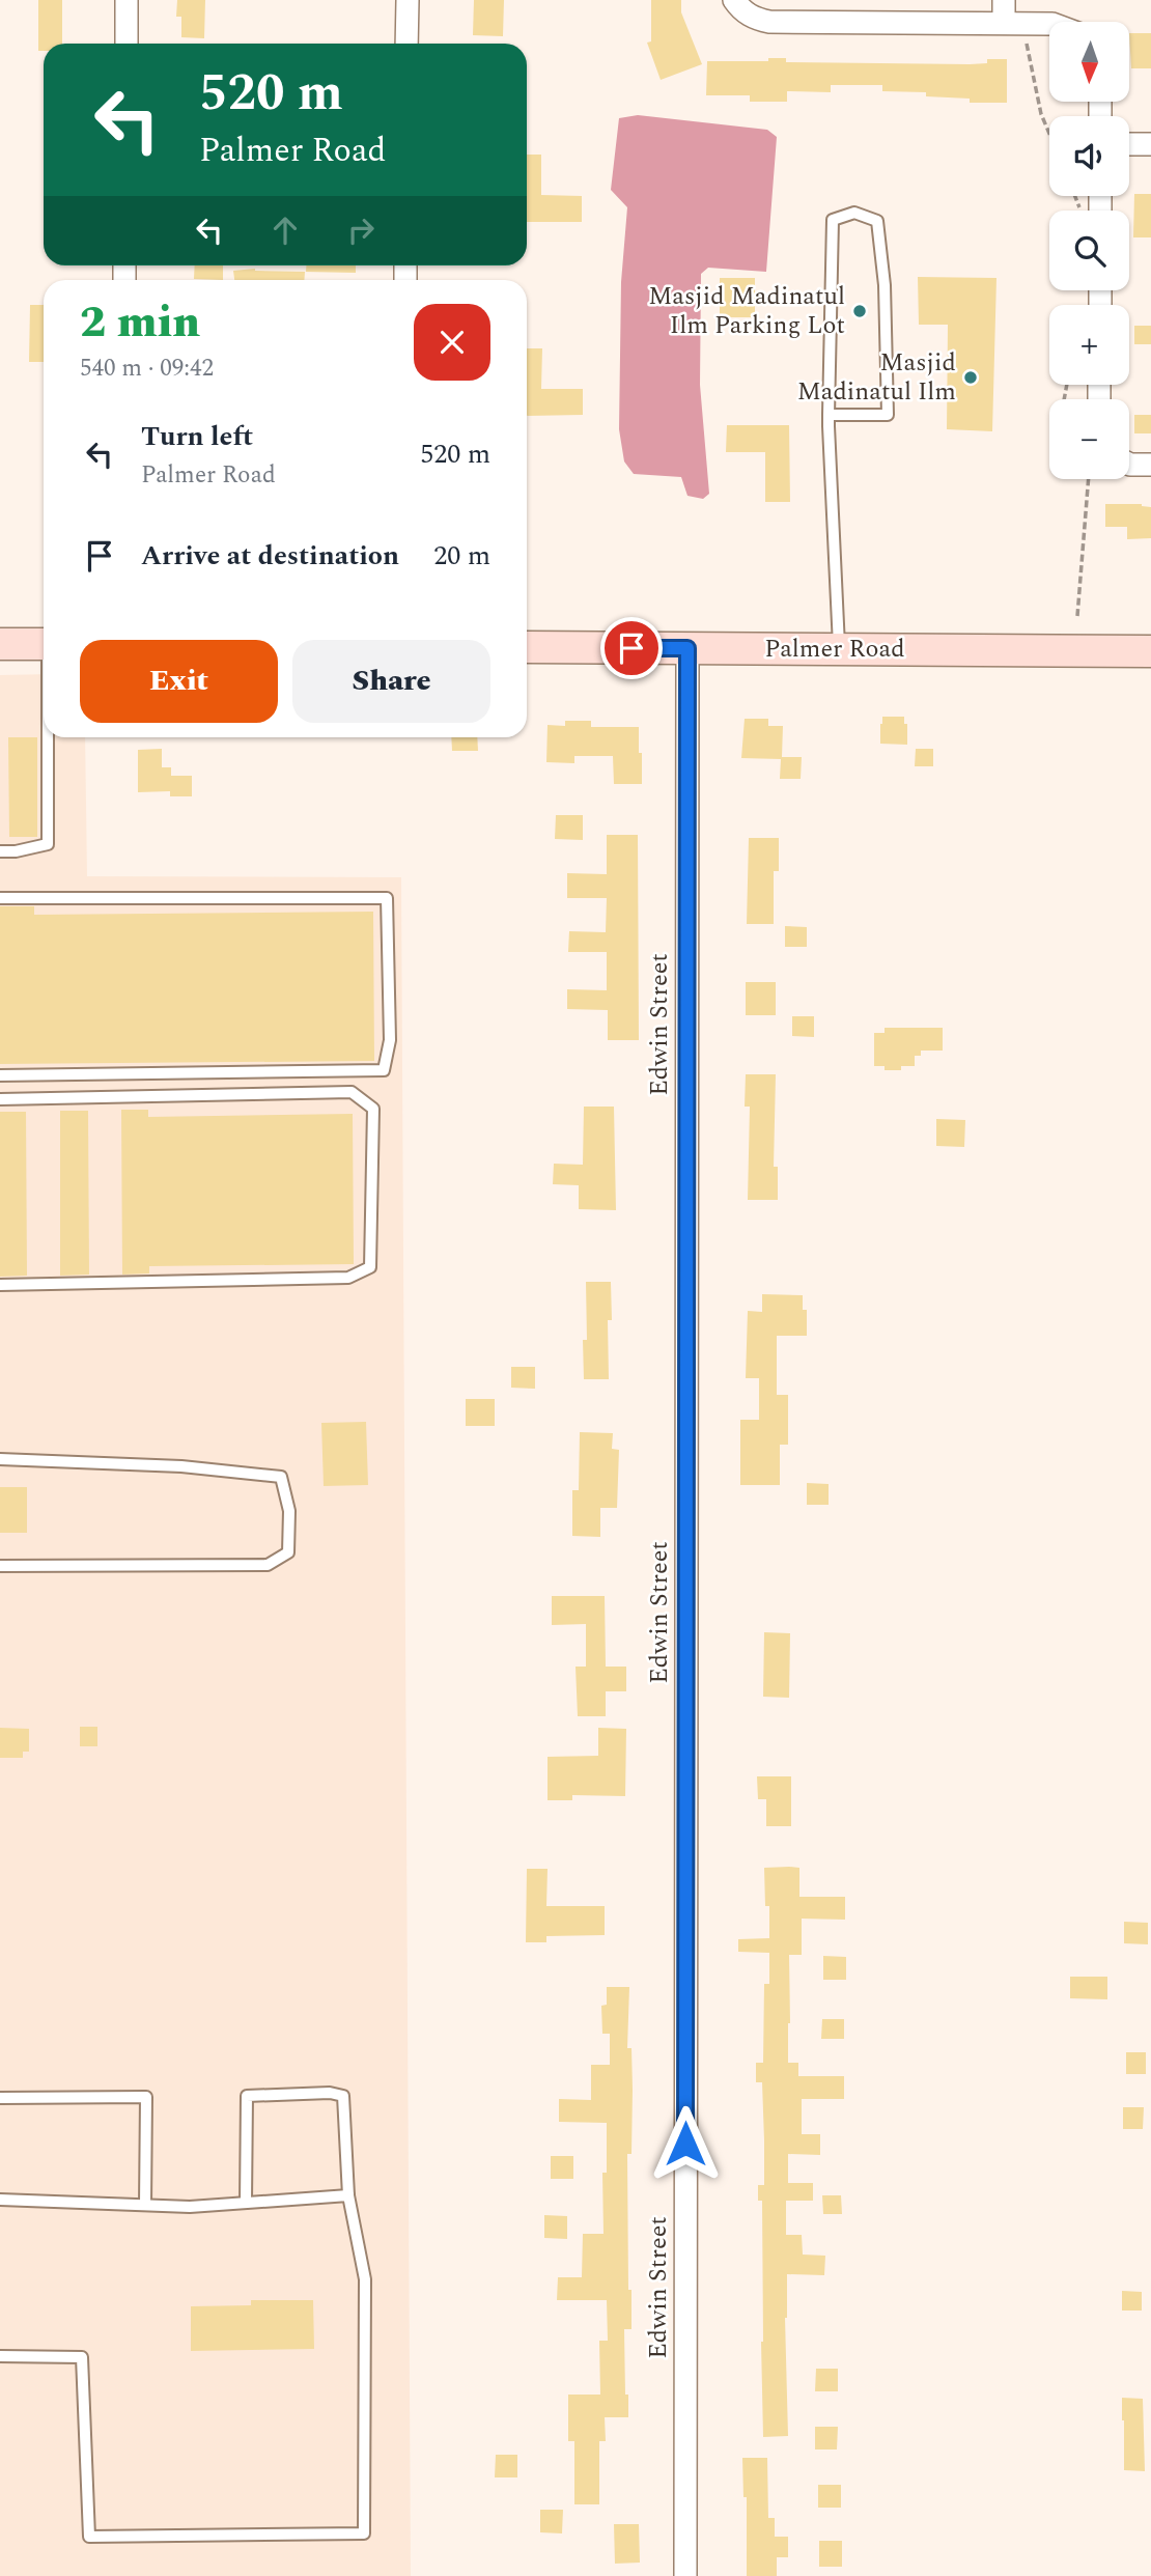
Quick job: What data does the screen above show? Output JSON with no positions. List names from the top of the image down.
{
  "streets": {
    "street": ["Palmer Road", "Edwin Street"]
  },
  "crossings": [
    ["Palmer Road", "Edwin Street"]
  ],
  "places": ["Masjid Madinatul Ilm Parking Lot", "Masjid Madinatul Ilm"],
  "north": "bottom",
  "page": {
    "map_buttons": ["+", "−"],
    "turn": ["520 m", "Palmer Road"],
    "heading": ["2 min", "540 m · 09:42"],
    "list": [
      {
        "name": "Turn left",
        "note": "Palmer Road",
        "value": "520 m"
      },
      {
        "name": "Arrive at destination",
        "value": "20 m"
      }
    ],
    "buttons": ["Exit", "Share"]
  }
}
